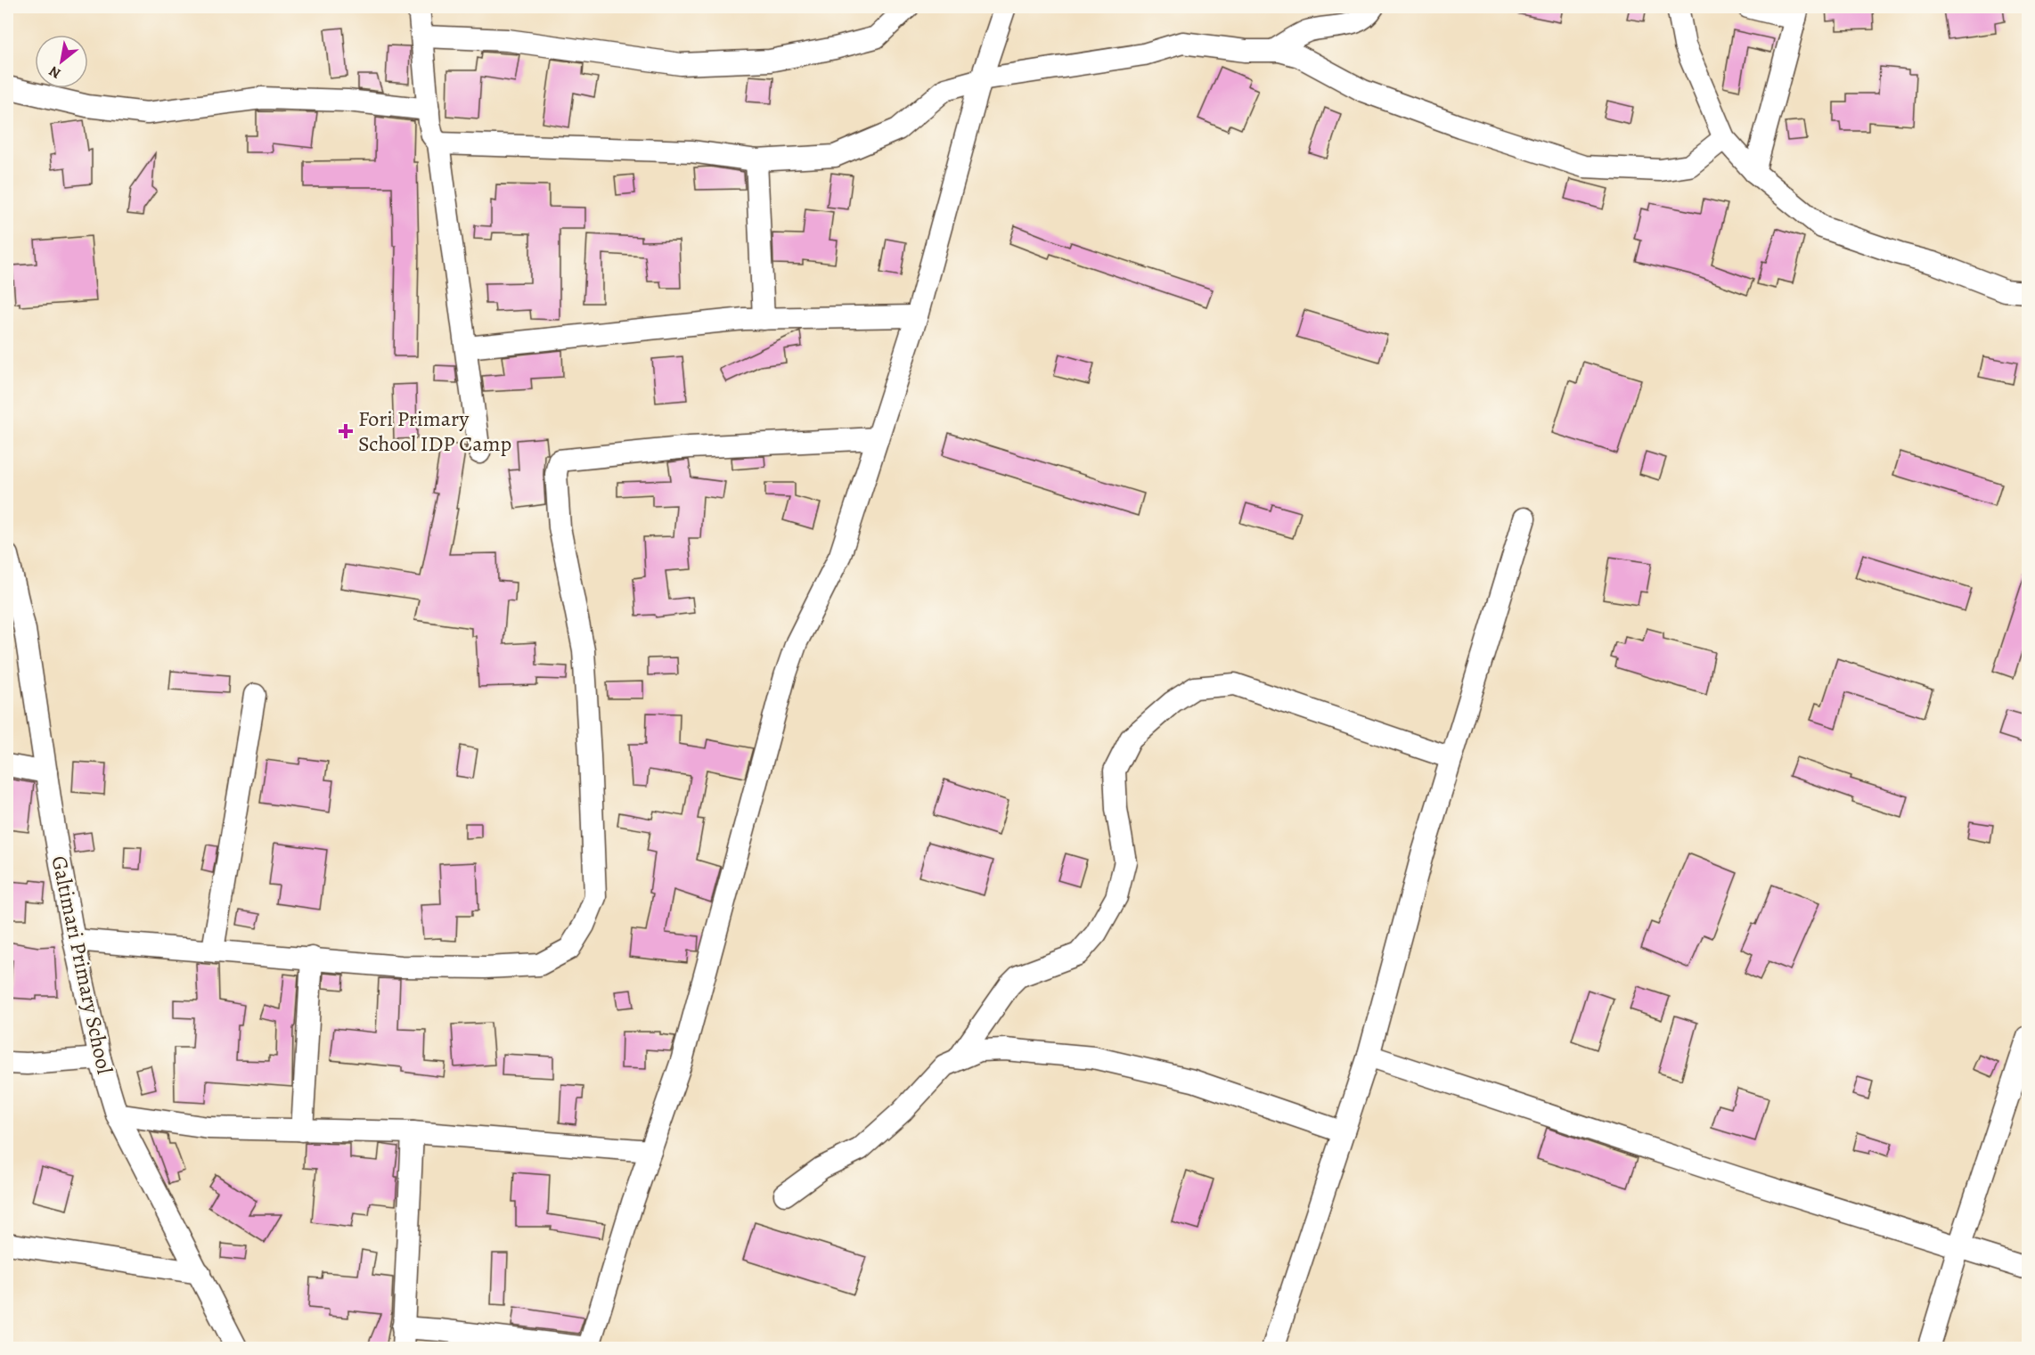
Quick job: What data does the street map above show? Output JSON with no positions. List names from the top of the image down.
{
  "streets": {
    "street": ["Galtimari Primary School"]
  },
  "places": {
    "health": ["Fori Primary School IDP Camp"]
  },
  "north": "bottom left"
}
